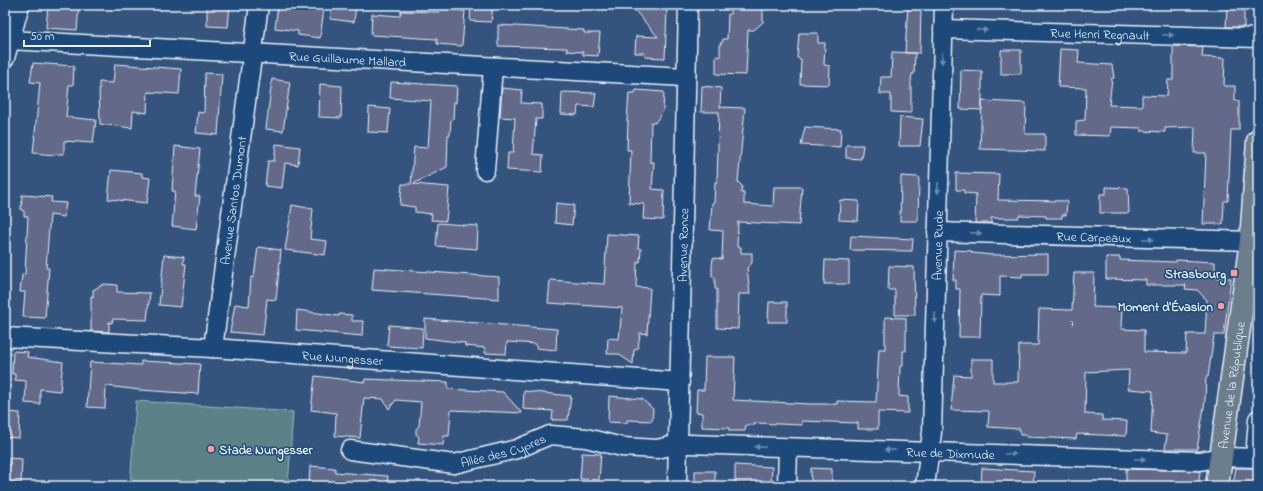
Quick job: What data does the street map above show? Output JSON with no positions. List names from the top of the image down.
{
  "streets": {
    "main road": ["Avenue de la République"],
    "street": [
      "Rue Henri Regnault",
      "Rue Guillaume Mallard",
      "Avenue Santos Dumont",
      "Rue Carpeaux",
      "Avenue Ronce",
      "Avenue Rude",
      "Rue Nungesser",
      "Allée des Cypres",
      "Rue de Dixmude"
    ]
  },
  "crossings": [
    ["Rue Henri Regnault", "Avenue Rude"],
    ["Rue Guillaume Mallard", "Avenue Santos Dumont"],
    ["Rue Guillaume Mallard", "Avenue Ronce"],
    ["Avenue Santos Dumont", "Rue Nungesser"],
    ["Rue Carpeaux", "Avenue Rude"],
    ["Rue Carpeaux", "Avenue de la République"],
    ["Avenue Ronce", "Rue Nungesser"],
    ["Avenue Ronce", "Allée des Cypres"],
    ["Avenue Ronce", "Rue de Dixmude"],
    ["Avenue Rude", "Rue de Dixmude"],
    ["Avenue de la République", "Rue de Dixmude"],
    ["Allée des Cypres", "Rue de Dixmude"]
  ],
  "one_way": ["Rue Henri Regnault", "Rue Carpeaux", "Avenue Rude"],
  "places": {
    "transit": ["Strasbourg"],
    "other": ["Moment d'Évasion", "Stade Nungesser"]
  },
  "house_numbers": ["7"],
  "scale_bar": "50 m"
}
